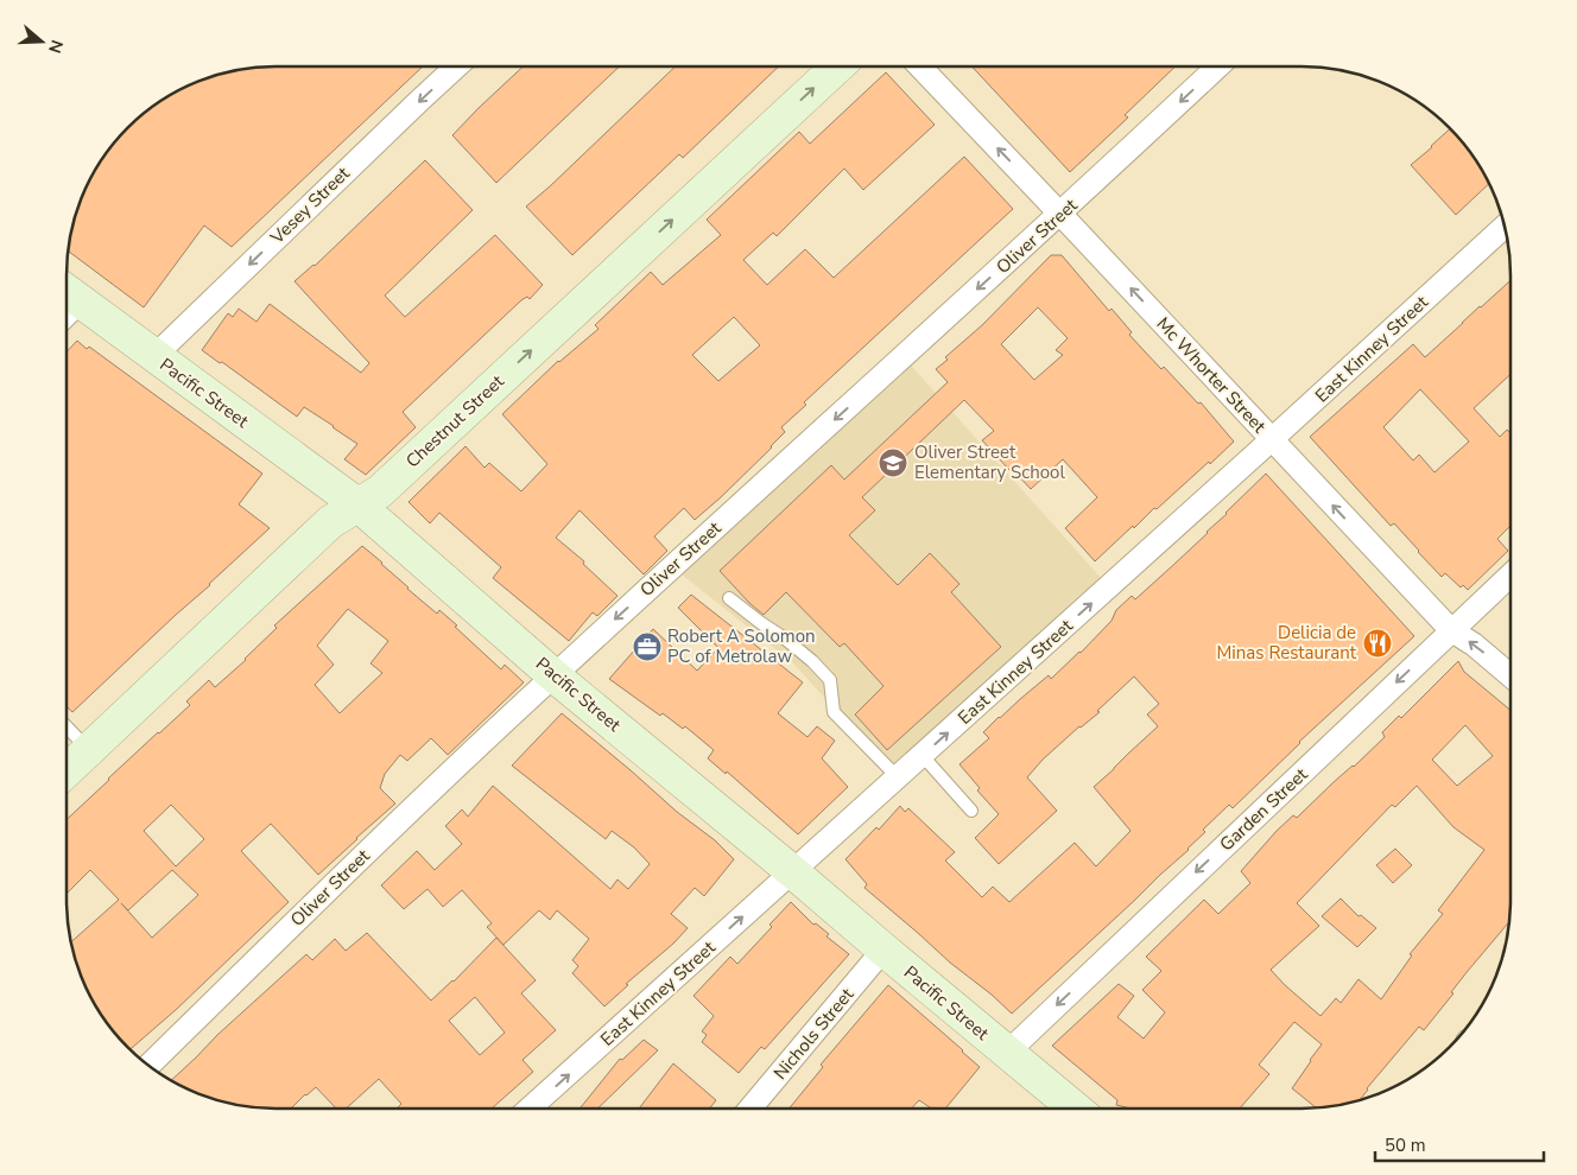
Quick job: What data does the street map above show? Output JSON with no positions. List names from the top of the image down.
{
  "streets": {
    "street": [
      "Vesey Street",
      "Oliver Street",
      "East Kinney Street",
      "Mc Whorter Street",
      "Pacific Street",
      "Chestnut Street",
      "Garden Street",
      "Nichols Street"
    ]
  },
  "crossings": [
    ["Vesey Street", "Pacific Street"],
    ["Oliver Street", "Mc Whorter Street"],
    ["Oliver Street", "Pacific Street"],
    ["East Kinney Street", "Mc Whorter Street"],
    ["East Kinney Street", "Pacific Street"],
    ["Mc Whorter Street", "Garden Street"],
    ["Pacific Street", "Chestnut Street"],
    ["Pacific Street", "Garden Street"],
    ["Pacific Street", "Nichols Street"]
  ],
  "one_way": [
    "Vesey Street",
    "Oliver Street",
    "East Kinney Street",
    "Mc Whorter Street",
    "Chestnut Street",
    "Garden Street"
  ],
  "places": {
    "school or university": ["Oliver Street Elementary School"],
    "restaurant": ["Delicia de Minas Restaurant"],
    "office": ["Robert A Solomon PC of Metrolaw"]
  },
  "scale_bar": "50 m",
  "north": "right"
}
